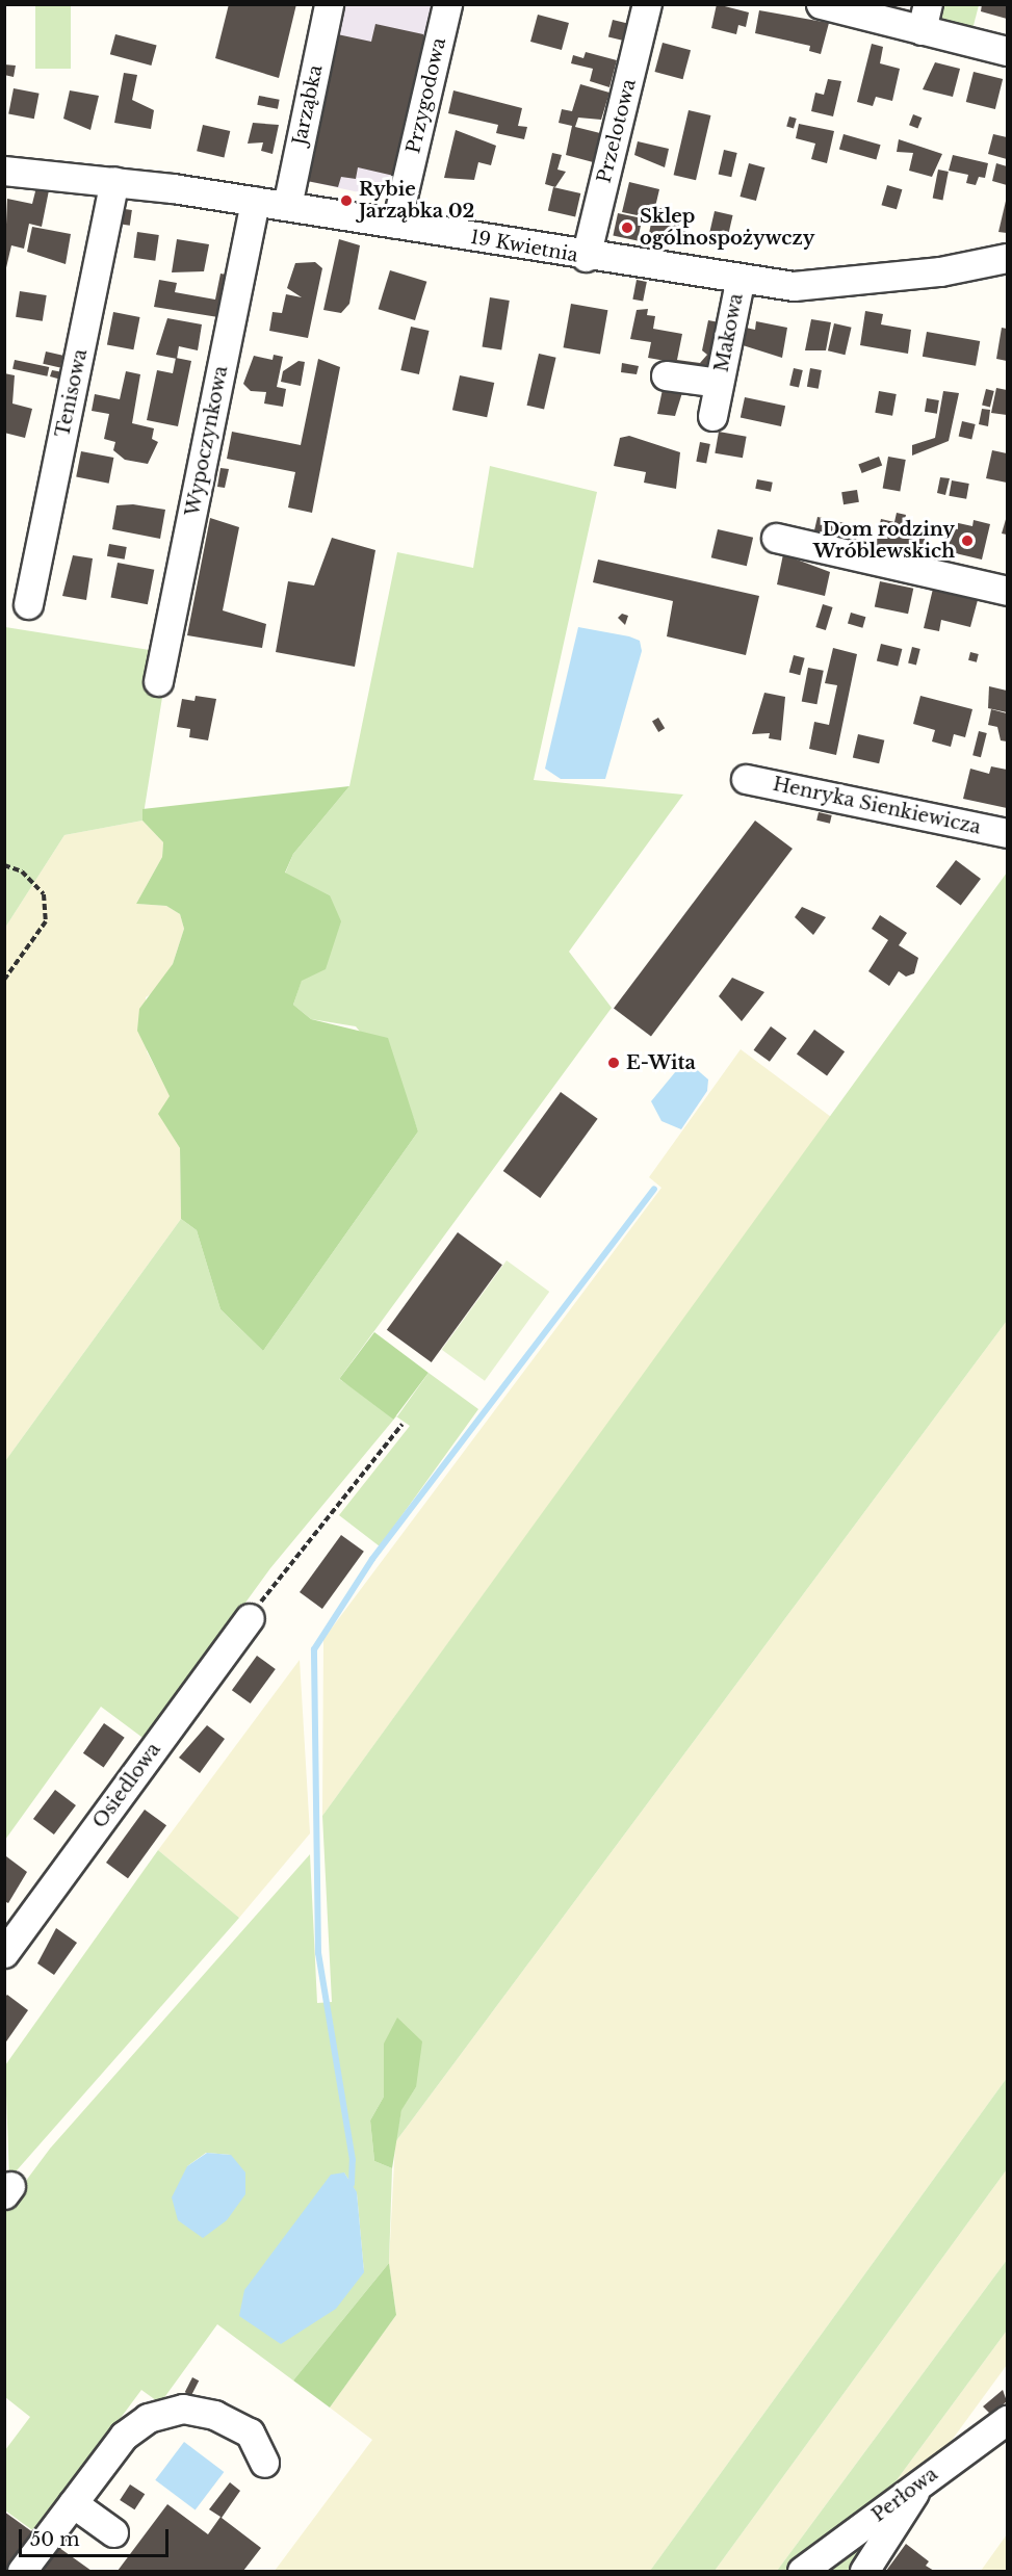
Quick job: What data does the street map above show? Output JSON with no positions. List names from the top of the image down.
{
  "streets": {
    "street": [
      "Przygodowa",
      "Jarząbka",
      "Przelotowa",
      "19 Kwietnia",
      "Makowa",
      "Tenisowa",
      "Wypoczynkowa",
      "Henryka Sienkiewicza",
      "Osiedlowa",
      "Perłowa"
    ]
  },
  "crossings": [
    ["Przygodowa", "19 Kwietnia"],
    ["Jarząbka", "19 Kwietnia"],
    ["Przelotowa", "19 Kwietnia"],
    ["19 Kwietnia", "Makowa"],
    ["19 Kwietnia", "Tenisowa"],
    ["19 Kwietnia", "Wypoczynkowa"]
  ],
  "places": [
    "Rybie Jarząbka 02",
    "Sklep ogólnospożywczy",
    "Dom rodziny Wróblewskich",
    "E-Wita"
  ],
  "scale_bar": "50 m"
}
